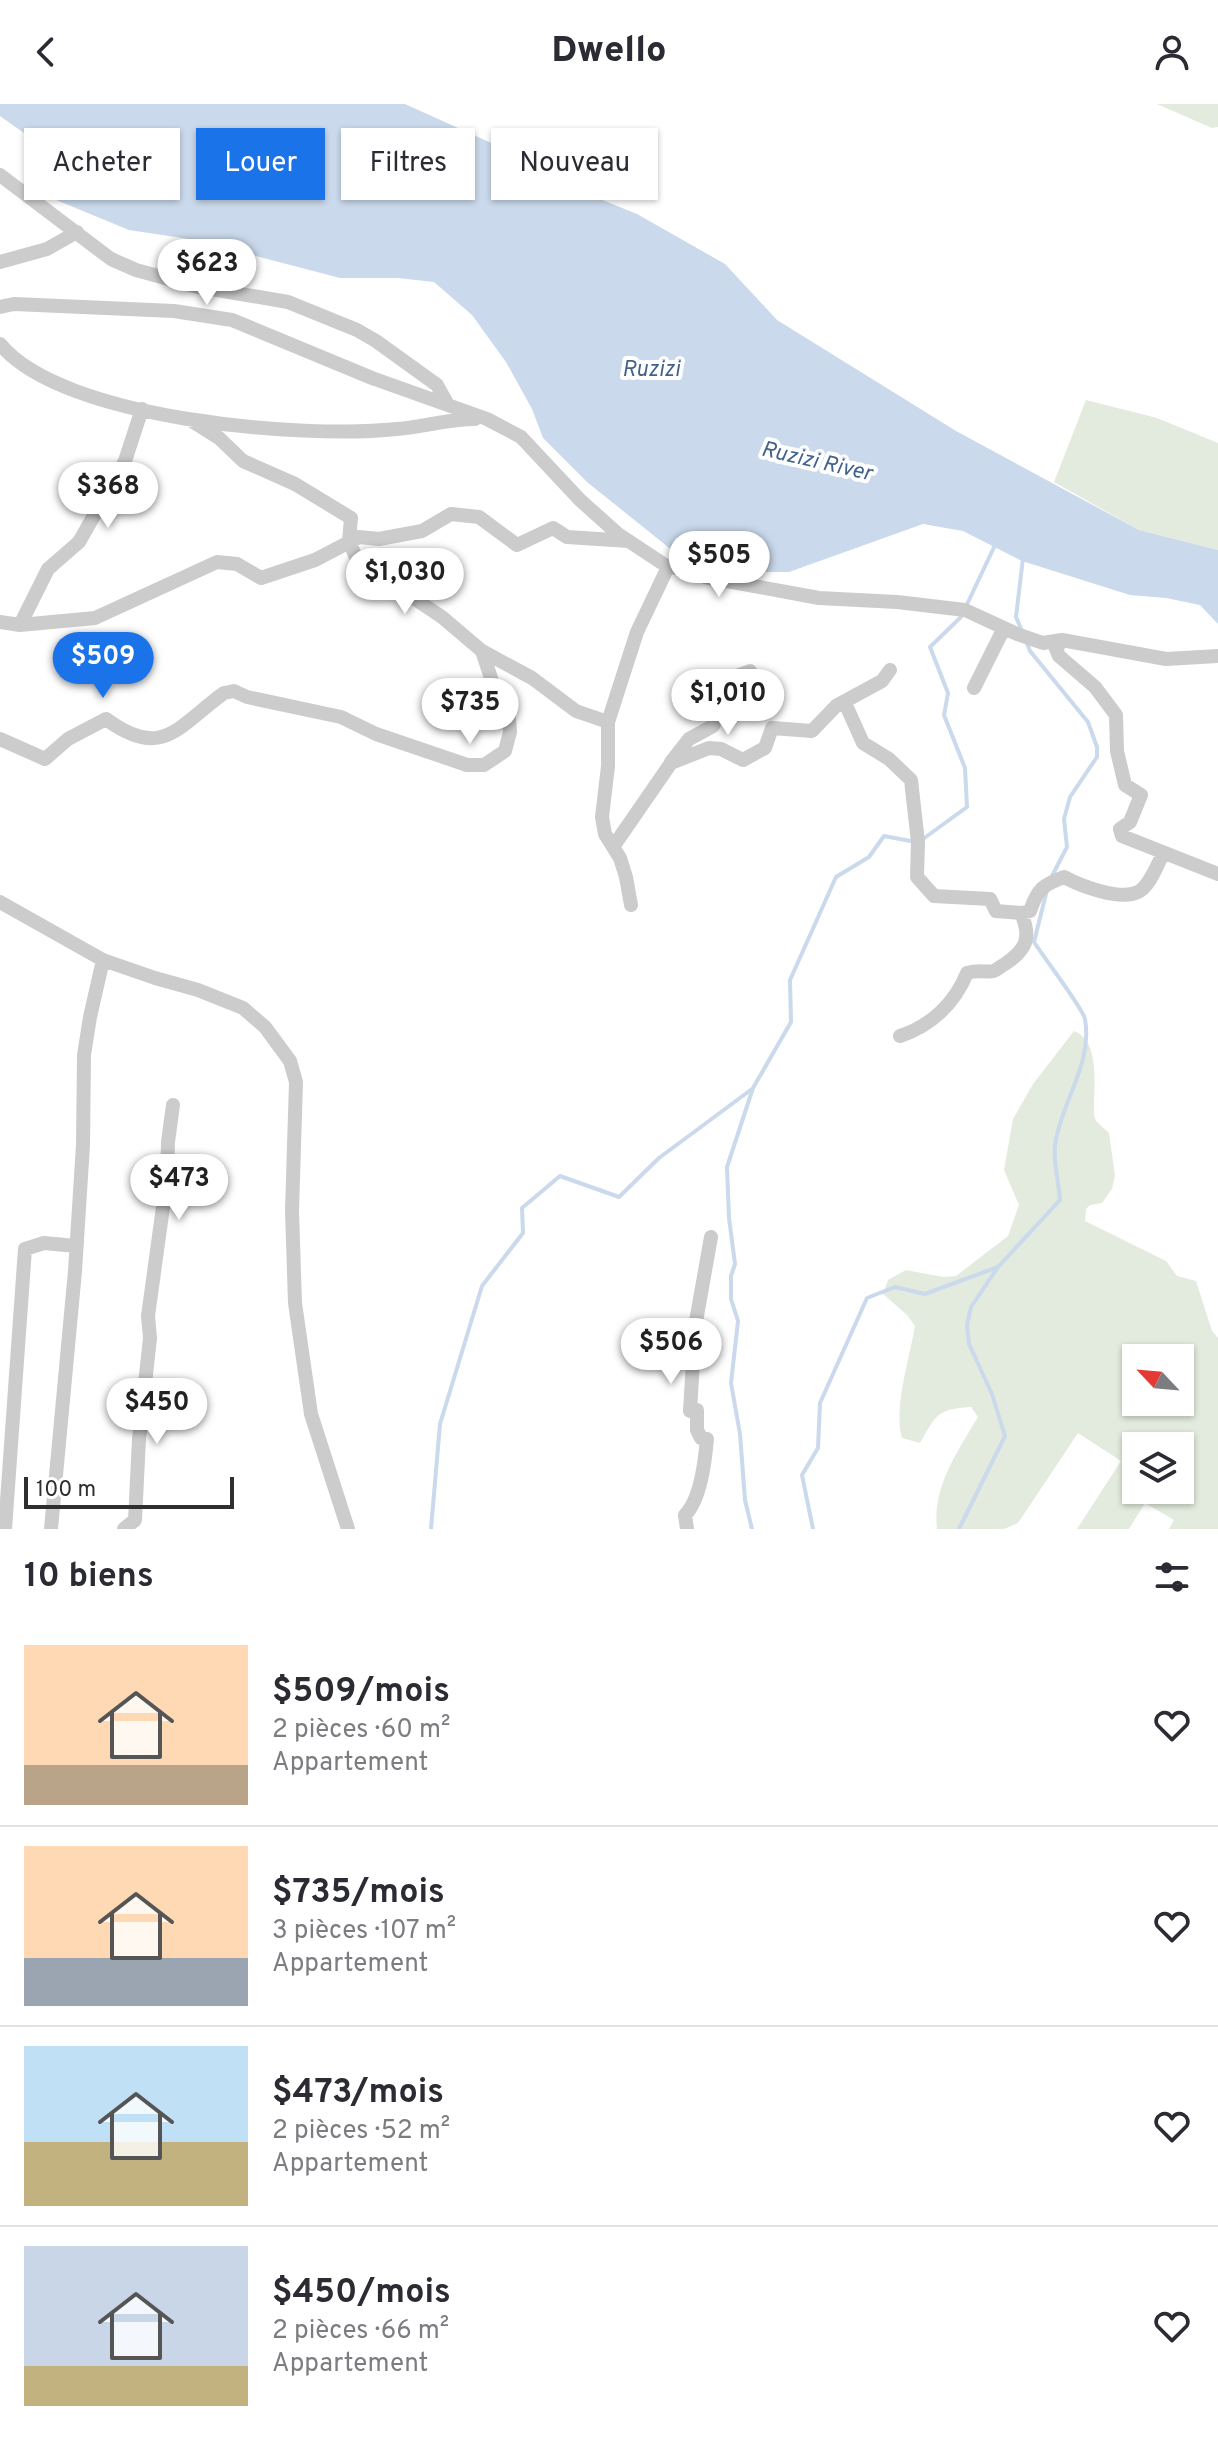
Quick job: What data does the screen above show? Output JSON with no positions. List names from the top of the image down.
{
  "water": ["Ruzizi", "Ruzizi River"],
  "scale_bar": "100 m",
  "north": "top left",
  "page": {
    "header": "Dwello",
    "chip": [
      "Acheter",
      "Louer",
      "Filtres",
      "Nouveau"
    ],
    "price": [
      "$623",
      "$368",
      "$505",
      "$1,030",
      "$509",
      "$1,010",
      "$735",
      "$473",
      "$506",
      "$450"
    ],
    "scale": "100 m",
    "heading": "10 biens",
    "list": [
      {
        "name": "$509/mois",
        "note": "2 pièces · 60 m² · Appartement"
      },
      {
        "name": "$735/mois",
        "note": "3 pièces · 107 m² · Appartement"
      },
      {
        "name": "$473/mois",
        "note": "2 pièces · 52 m² · Appartement"
      },
      {
        "name": "$450/mois",
        "note": "2 pièces · 66 m² · Appartement"
      }
    ]
  }
}
